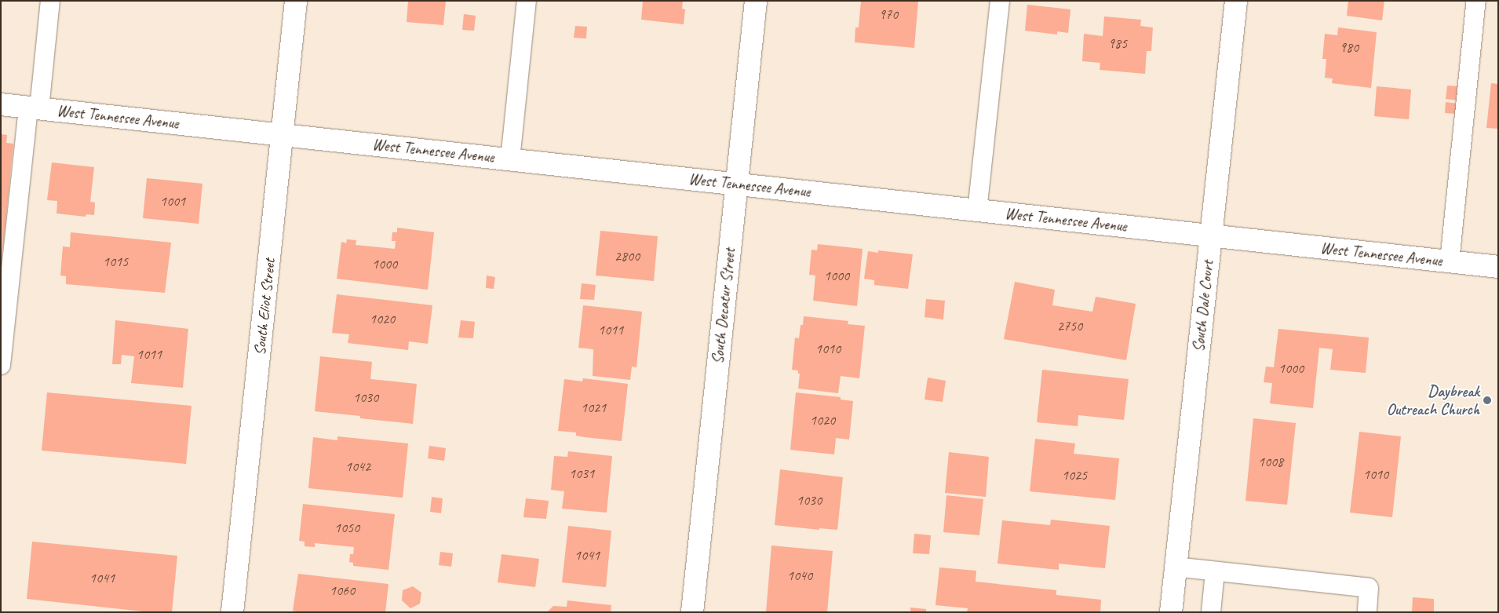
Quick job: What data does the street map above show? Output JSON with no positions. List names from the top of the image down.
{
  "streets": {
    "street": [
      "West Tennessee Avenue",
      "South Decatur Street",
      "South Dale Court",
      "South Eliot Street"
    ]
  },
  "crossings": [
    ["West Tennessee Avenue", "South Decatur Street"],
    ["West Tennessee Avenue", "South Dale Court"],
    ["West Tennessee Avenue", "South Eliot Street"]
  ],
  "places": ["Daybreak Outreach Church"],
  "house_numbers": [
    "970",
    "985",
    "980",
    "1001",
    "2800",
    "1015",
    "1000",
    "1000",
    "1020",
    "2750",
    "1011",
    "1010",
    "1011",
    "1000",
    "1030",
    "1021",
    "1020",
    "1008",
    "1042",
    "1031",
    "1010",
    "1025",
    "1030",
    "1050",
    "1041",
    "1040",
    "1041",
    "1060"
  ]
}
